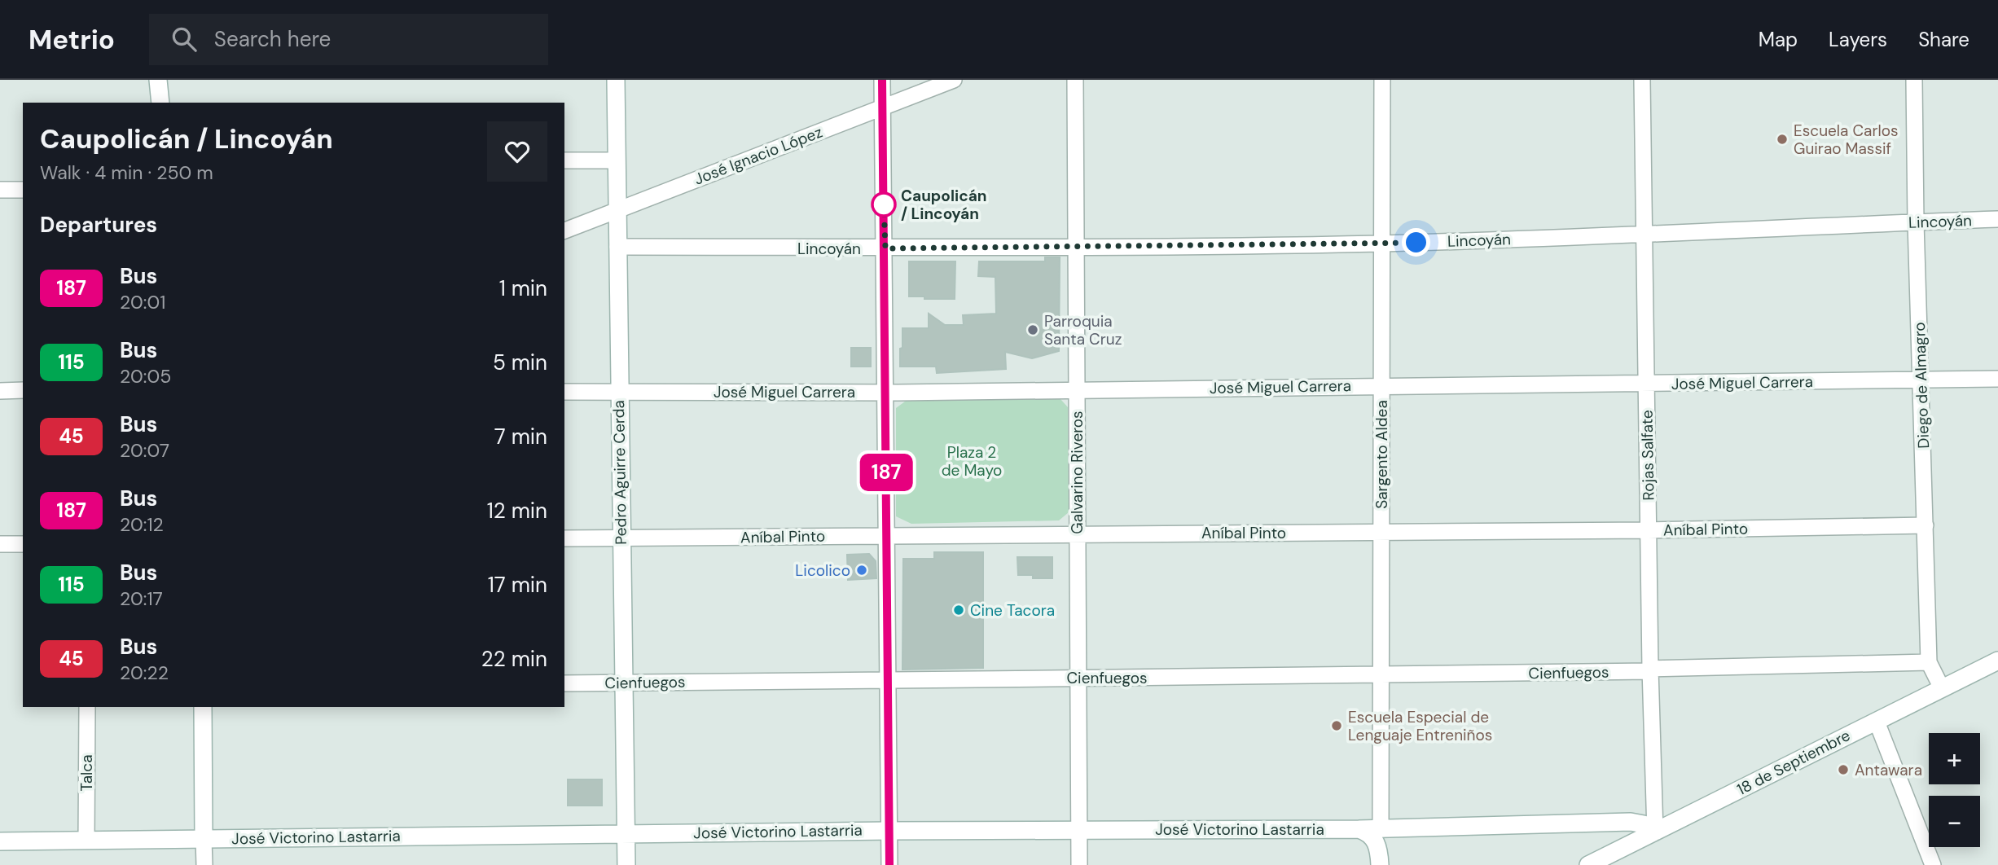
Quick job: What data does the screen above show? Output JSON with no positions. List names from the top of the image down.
{
  "streets": {
    "main road": ["Pedro Aguirre Cerda", "18 de Septiembre", "José Victorino Lastarria"],
    "street": [
      "José Ignacio López",
      "Lincoyán",
      "José Miguel Carrera",
      "Diego de Almagro",
      "Sargento Aldea",
      "Rojas Salfate",
      "Galvarino Riveros",
      "Aníbal Pinto",
      "Cienfuegos",
      "Talca"
    ]
  },
  "crossings": [
    ["José Ignacio López", "Pedro Aguirre Cerda"],
    ["Lincoyán", "Diego de Almagro"],
    ["Lincoyán", "Sargento Aldea"],
    ["Lincoyán", "Rojas Salfate"],
    ["Lincoyán", "Pedro Aguirre Cerda"],
    ["Lincoyán", "Galvarino Riveros"],
    ["José Miguel Carrera", "Diego de Almagro"],
    ["José Miguel Carrera", "Sargento Aldea"],
    ["José Miguel Carrera", "Rojas Salfate"],
    ["José Miguel Carrera", "Pedro Aguirre Cerda"],
    ["José Miguel Carrera", "Galvarino Riveros"],
    ["Diego de Almagro", "Aníbal Pinto"],
    ["Diego de Almagro", "Cienfuegos"],
    ["Diego de Almagro", "18 de Septiembre"],
    ["Sargento Aldea", "Aníbal Pinto"],
    ["Sargento Aldea", "Cienfuegos"],
    ["Sargento Aldea", "José Victorino Lastarria"],
    ["Rojas Salfate", "Aníbal Pinto"],
    ["Rojas Salfate", "Cienfuegos"],
    ["Rojas Salfate", "18 de Septiembre"],
    ["Rojas Salfate", "José Victorino Lastarria"],
    ["Pedro Aguirre Cerda", "Aníbal Pinto"],
    ["Pedro Aguirre Cerda", "Cienfuegos"],
    ["Pedro Aguirre Cerda", "José Victorino Lastarria"],
    ["Galvarino Riveros", "Aníbal Pinto"],
    ["Galvarino Riveros", "Cienfuegos"],
    ["Galvarino Riveros", "José Victorino Lastarria"],
    ["18 de Septiembre", "José Victorino Lastarria"],
    ["Talca", "José Victorino Lastarria"]
  ],
  "parks": ["Plaza 2 de Mayo"],
  "places": [
    "Escuela Carlos Guirao Massif",
    "Caupolicán / Lincoyán",
    "Parroquia Santa Cruz",
    "Licolico",
    "Cine Tacora",
    "Escuela Especial de Lenguaje Entreniños",
    "Antawara"
  ],
  "lines": ["bus line 187"],
  "page": {
    "header": "Metrio",
    "search": "Search here",
    "nav": ["Map", "Layers", "Share"],
    "on_map": "187",
    "heading": [
      ["Caupolicán / Lincoyán", "Walk · 4 min · 250 m"],
      "Departures"
    ],
    "list": [
      {
        "mark": "187",
        "name": "Bus",
        "note": "20:01",
        "value": "1 min"
      },
      {
        "mark": "115",
        "name": "Bus",
        "note": "20:05",
        "value": "5 min"
      },
      {
        "mark": "45",
        "name": "Bus",
        "note": "20:07",
        "value": "7 min"
      },
      {
        "mark": "187",
        "name": "Bus",
        "note": "20:12",
        "value": "12 min"
      },
      {
        "mark": "115",
        "name": "Bus",
        "note": "20:17",
        "value": "17 min"
      },
      {
        "mark": "45",
        "name": "Bus",
        "note": "20:22",
        "value": "22 min"
      }
    ],
    "map_buttons": ["+", "−"]
  }
}
